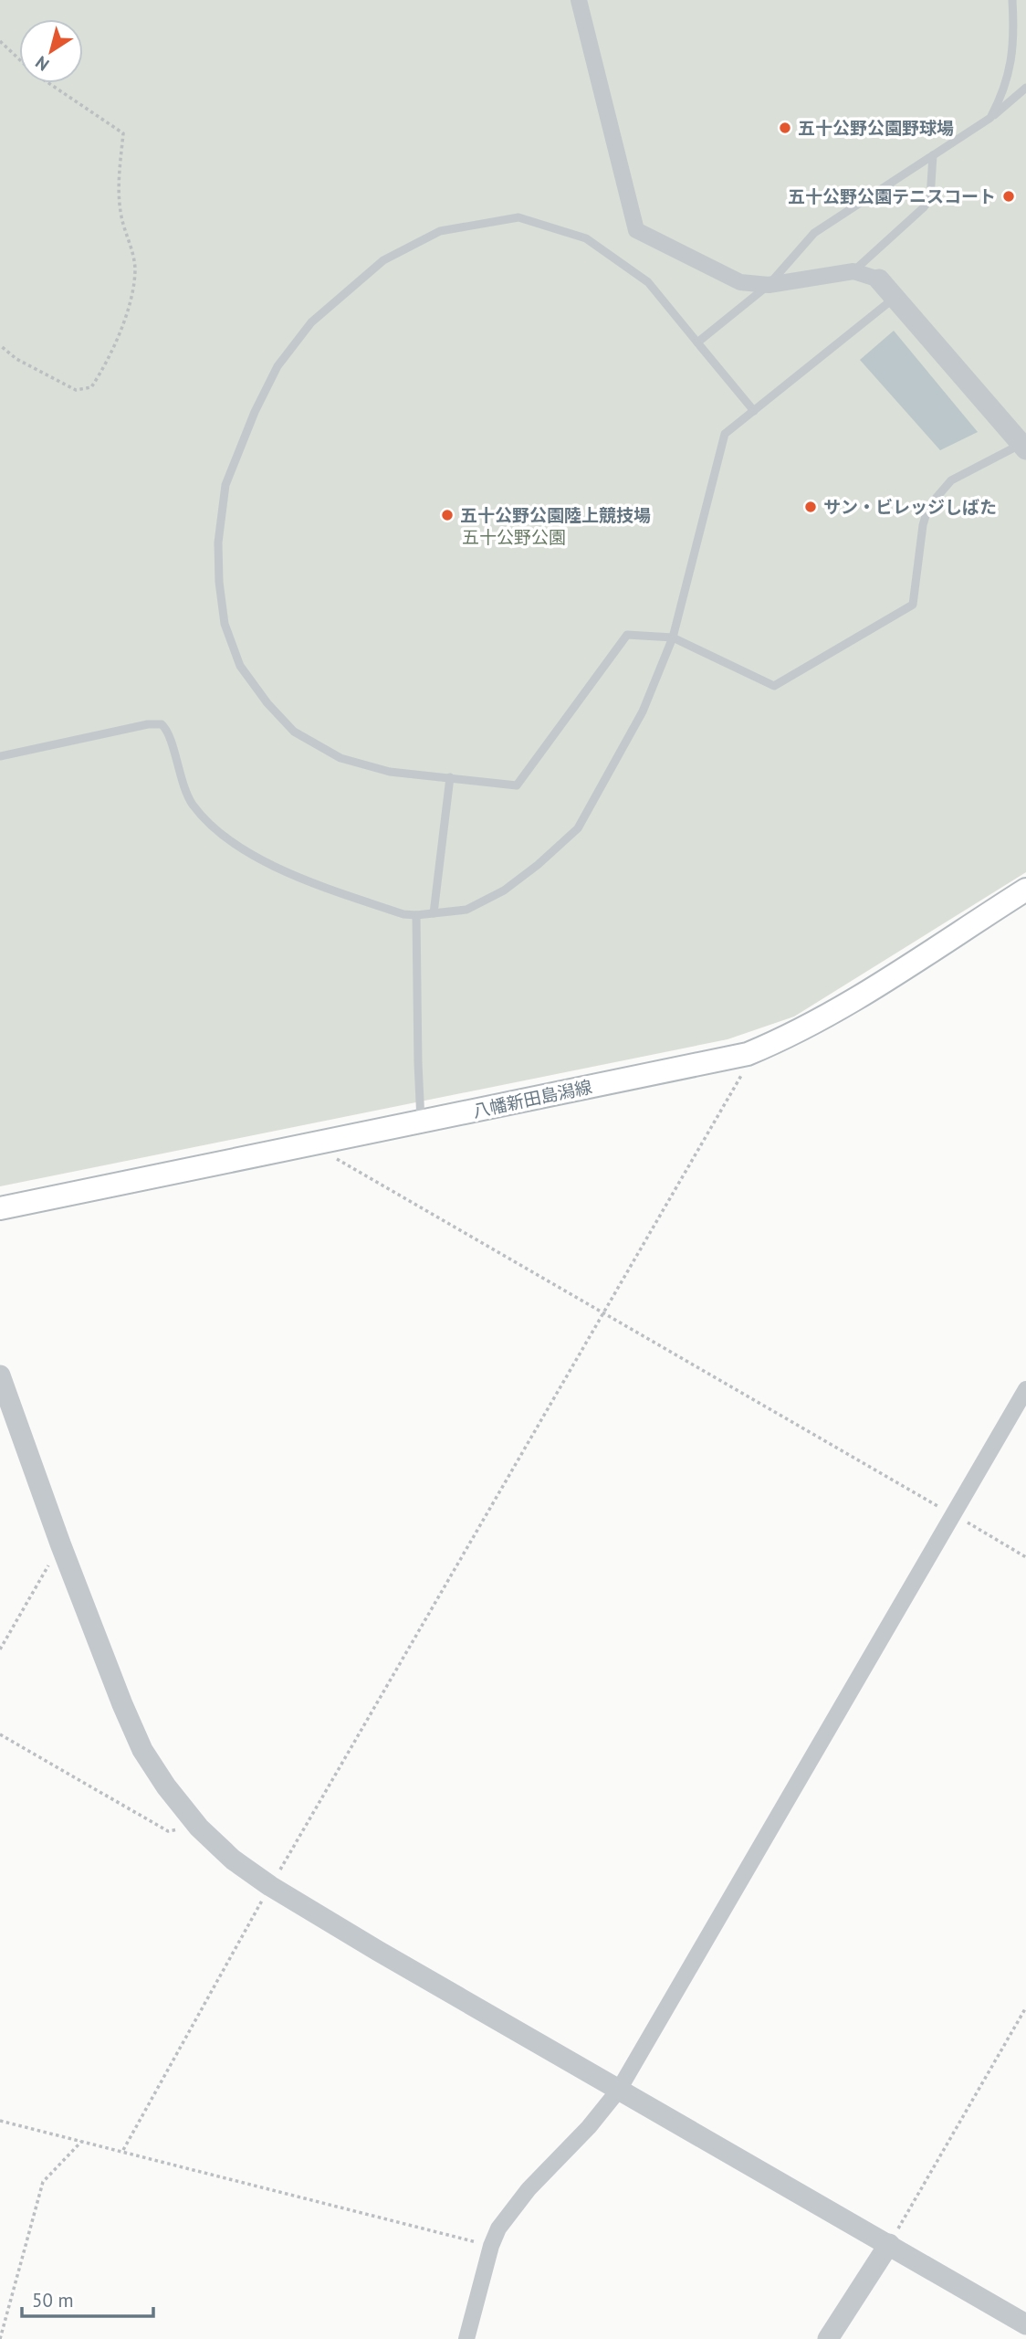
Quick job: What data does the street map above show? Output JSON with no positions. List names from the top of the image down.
{
  "streets": {
    "main road": ["八幡新田島潟線"]
  },
  "parks": ["五十公野公園"],
  "places": [
    "五十公野公園野球場",
    "五十公野公園テニスコート",
    "サン・ビレッジしばた",
    "五十公野公園陸上競技場"
  ],
  "scale_bar": "50 m",
  "north": "bottom left"
}
